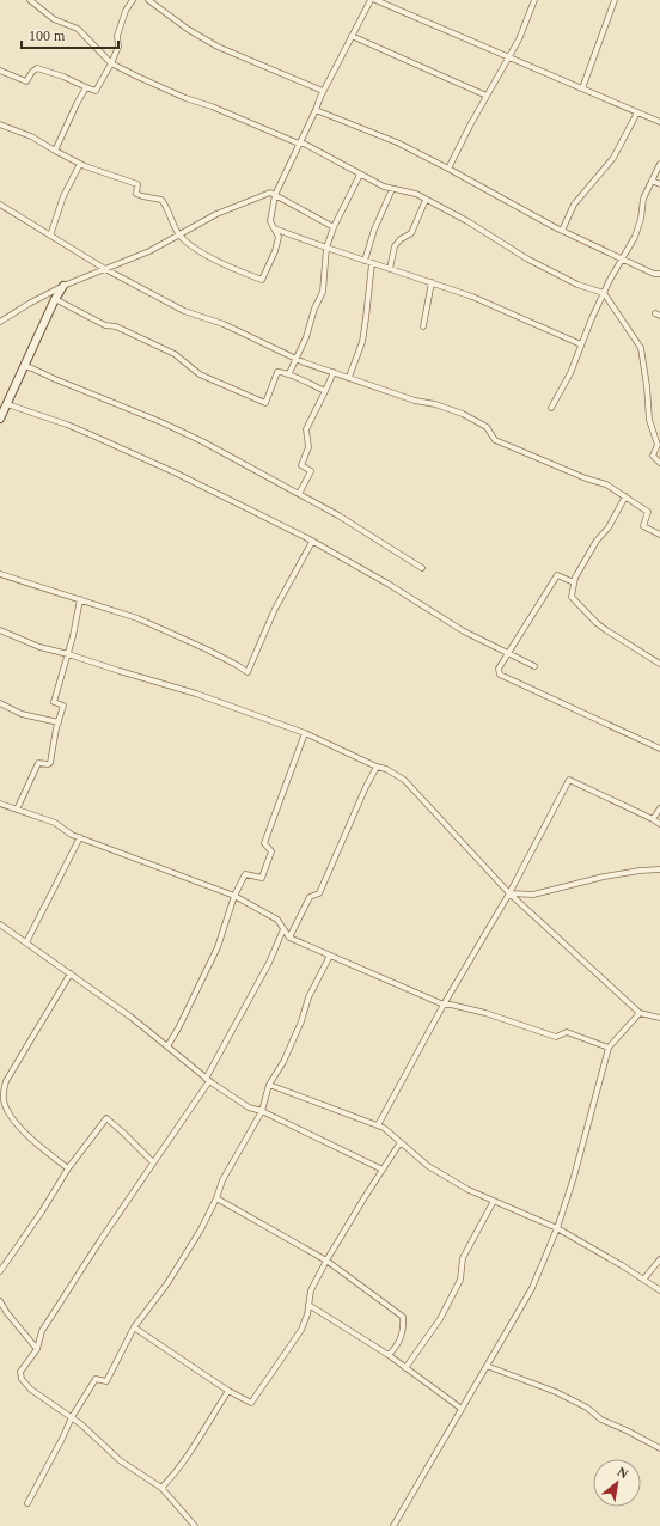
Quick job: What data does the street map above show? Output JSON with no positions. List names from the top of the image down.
{
  "scale_bar": "100 m",
  "north": "top right"
}
